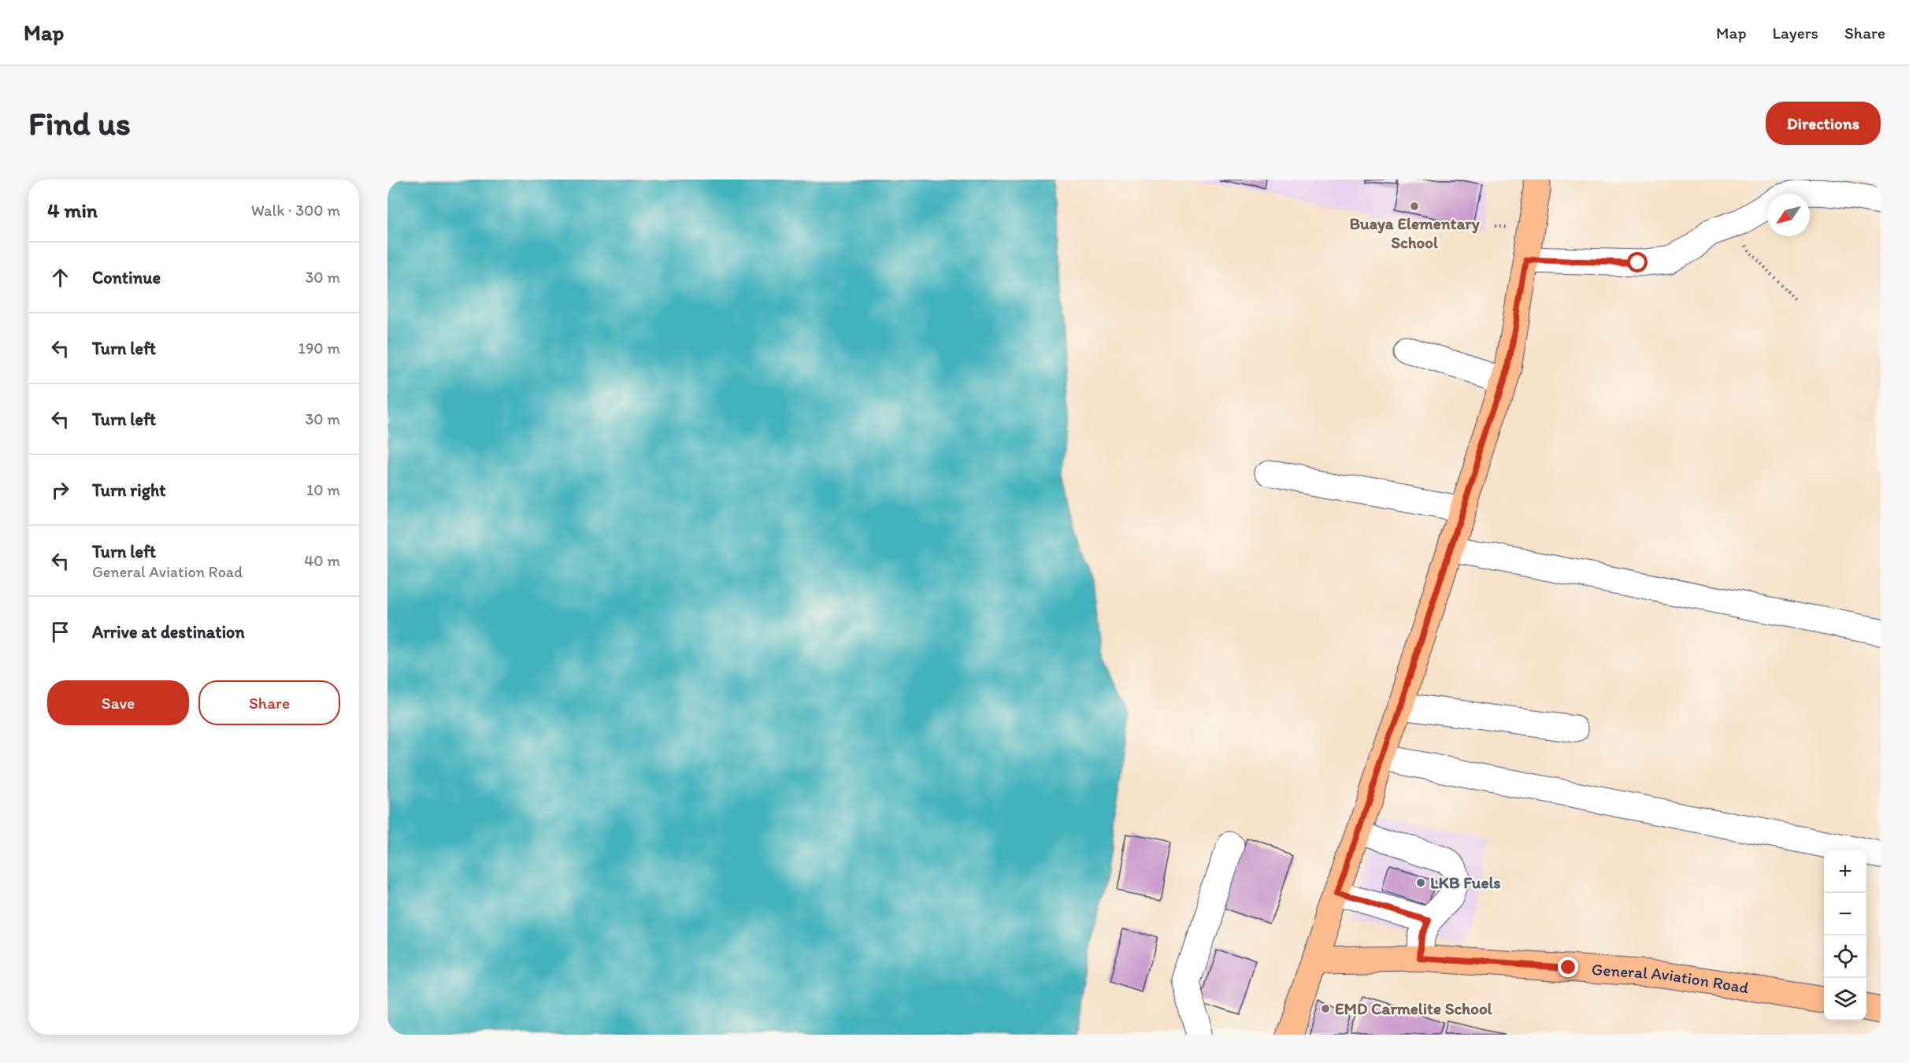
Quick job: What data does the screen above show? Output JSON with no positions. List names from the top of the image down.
{
  "streets": {
    "main road": ["General Aviation Road"]
  },
  "places": ["Buaya Elementary School", "LKB Fuels", "EMD Carmelite School"],
  "north": "bottom left",
  "page": {
    "header": "Map",
    "nav": ["Map", "Layers", "Share"],
    "buttons": [
      "Directions",
      ["Save", "Share"]
    ],
    "title": "Find us",
    "heading": ["4 min", "Walk · 300 m"],
    "list": [
      ["Continue", "30 m"],
      ["Turn left", "190 m"],
      ["Turn left", "30 m"],
      ["Turn right", "10 m"],
      ["Turn left", "General Aviation Road", "40 m"],
      "Arrive at destination"
    ],
    "map_buttons": ["+", "−"]
  }
}
